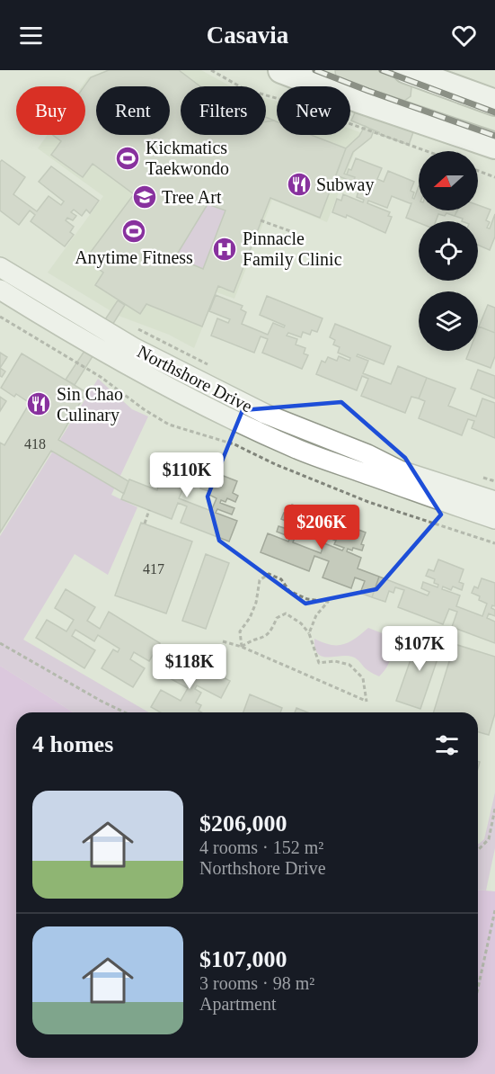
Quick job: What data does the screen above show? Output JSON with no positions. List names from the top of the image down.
{
  "streets": {
    "street": ["Northshore Drive"]
  },
  "places": {
    "sports": ["Kickmatics Taekwondo", "Anytime Fitness"],
    "restaurant": ["Subway", "Sin Chao Culinary"],
    "school or university": ["Tree Art"],
    "hospital": ["Pinnacle Family Clinic"]
  },
  "house_numbers": ["418", "417"],
  "north": "left",
  "page": {
    "header": "Casavia",
    "chip": [
      "Buy",
      "Rent",
      "Filters",
      "New"
    ],
    "price": [
      "$110K",
      "$206K",
      "$107K",
      "$118K"
    ],
    "heading": "4 homes",
    "list": [
      {
        "name": "$206,000",
        "note": "4 rooms · 152 m² · Northshore Drive"
      },
      {
        "name": "$107,000",
        "note": "3 rooms · 98 m² · Apartment"
      }
    ]
  }
}
